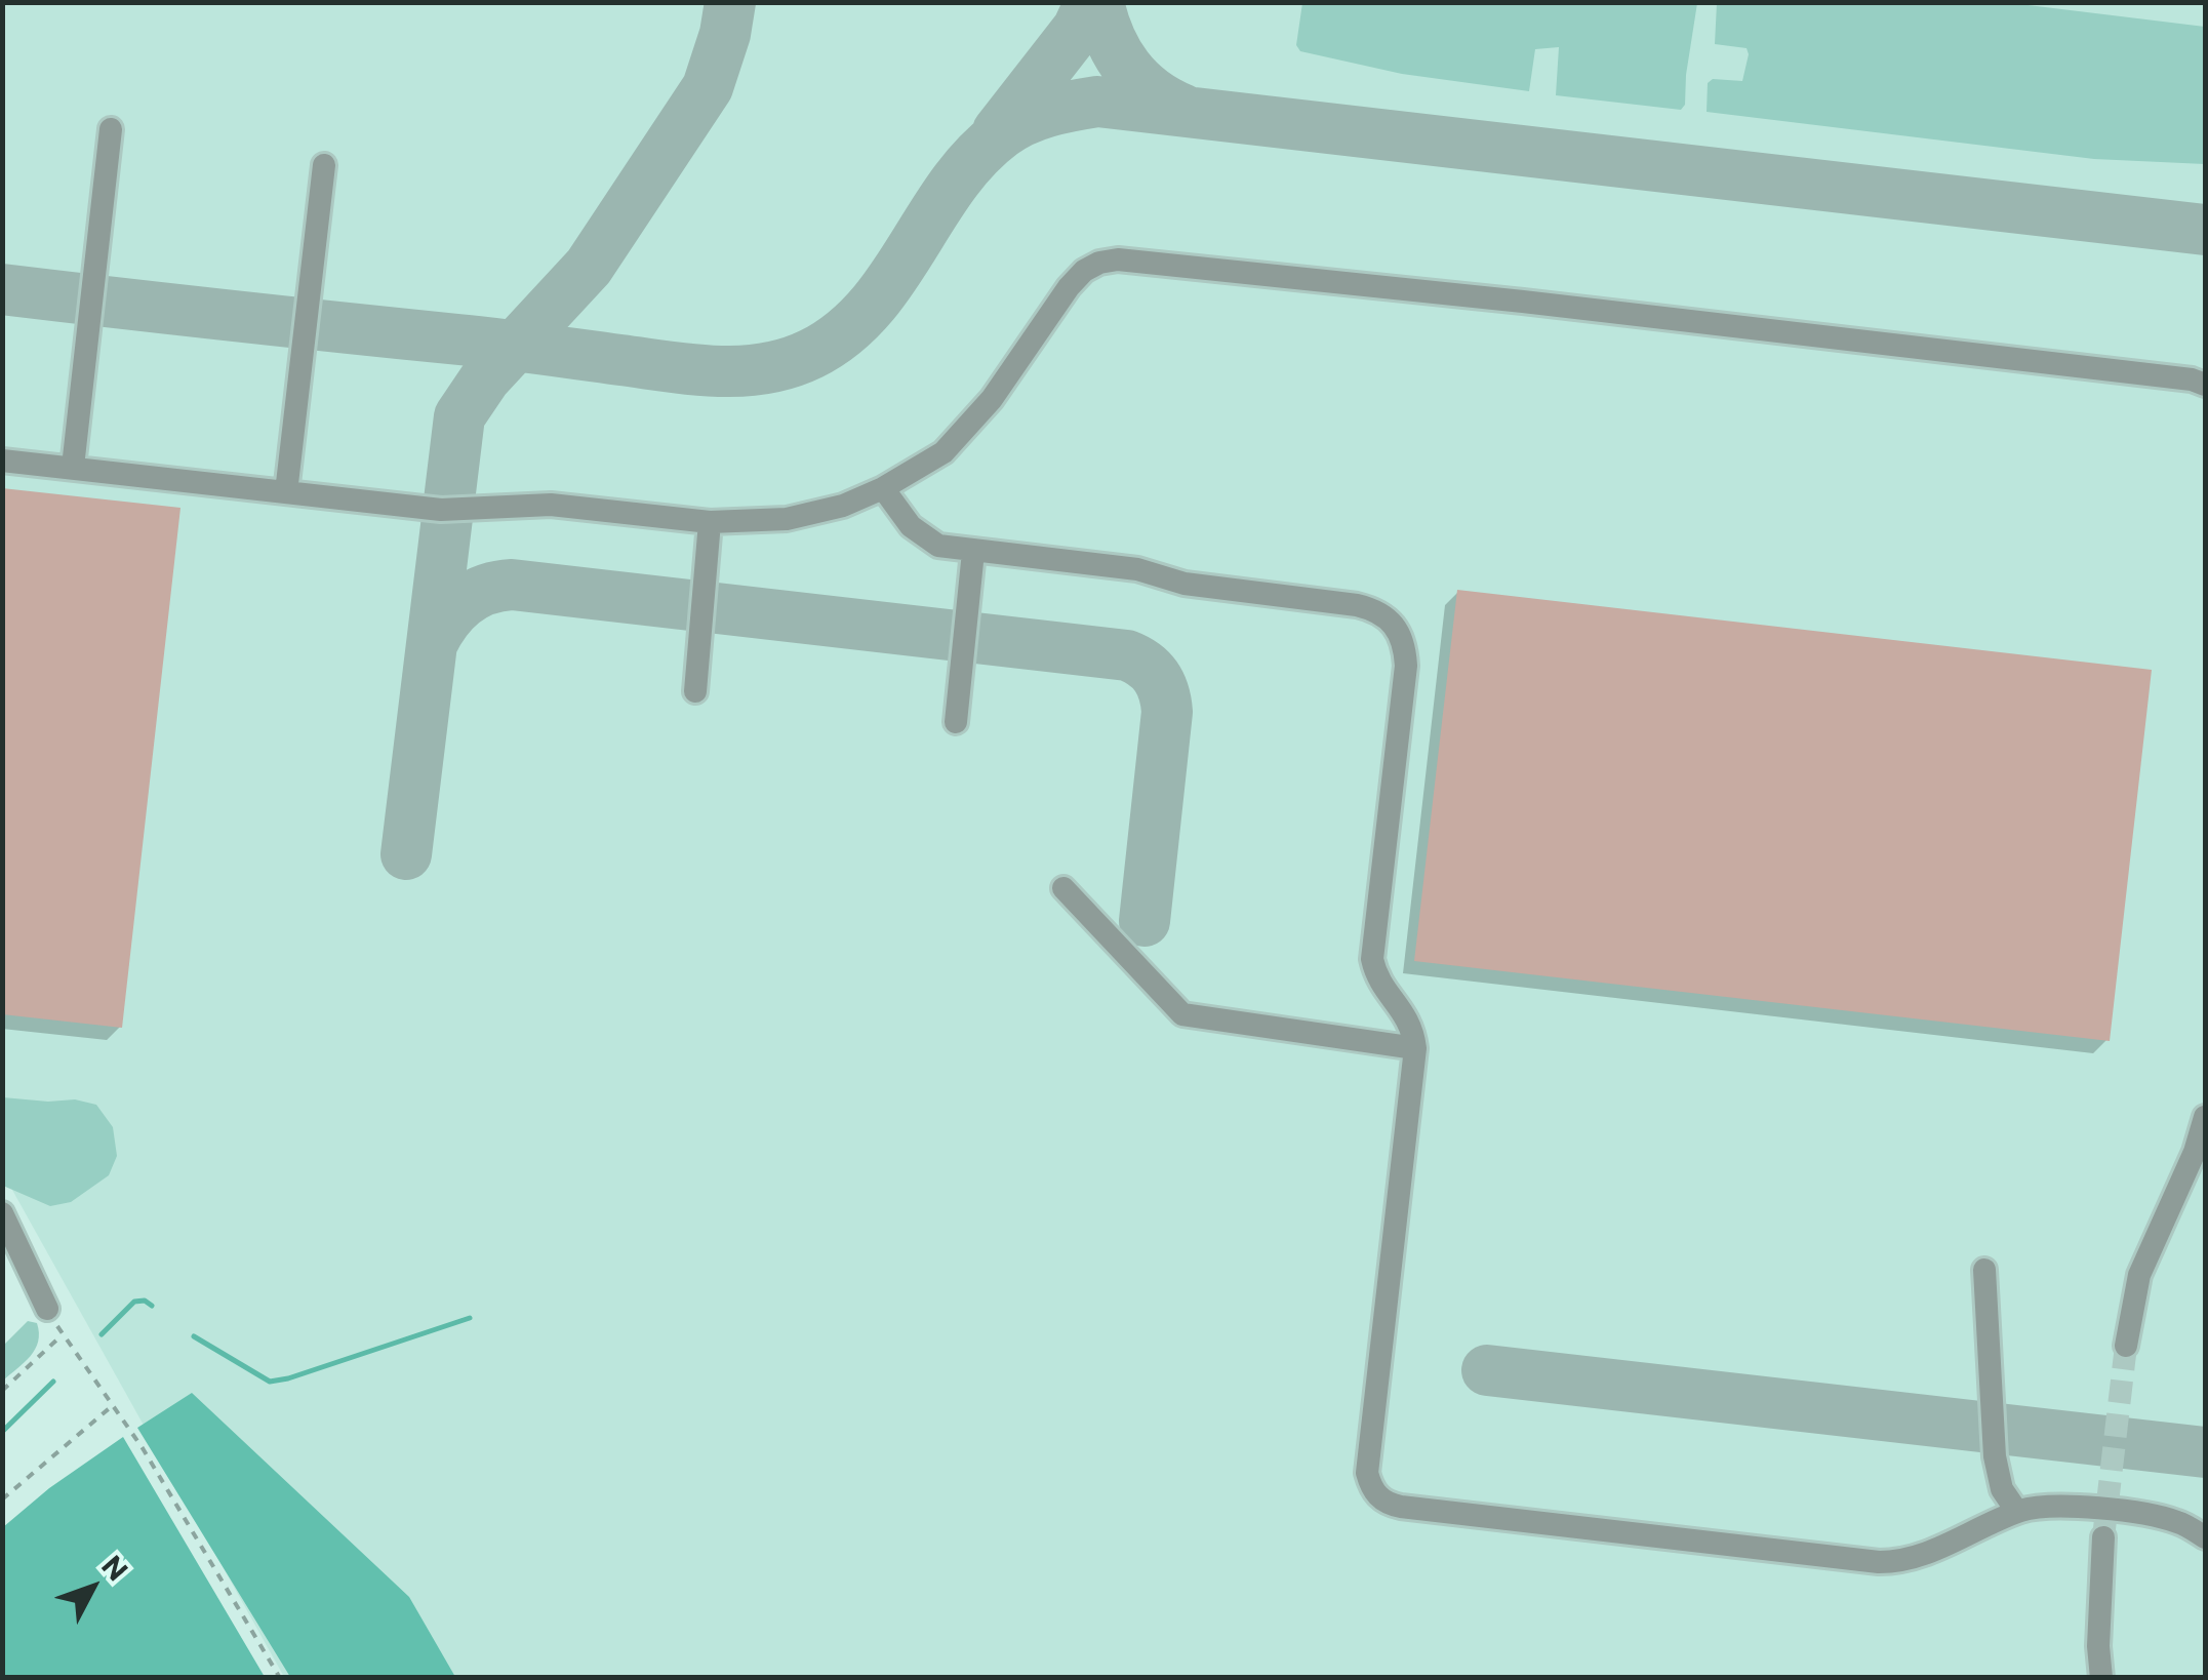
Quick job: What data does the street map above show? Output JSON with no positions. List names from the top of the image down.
{
  "north": "top right"
}
